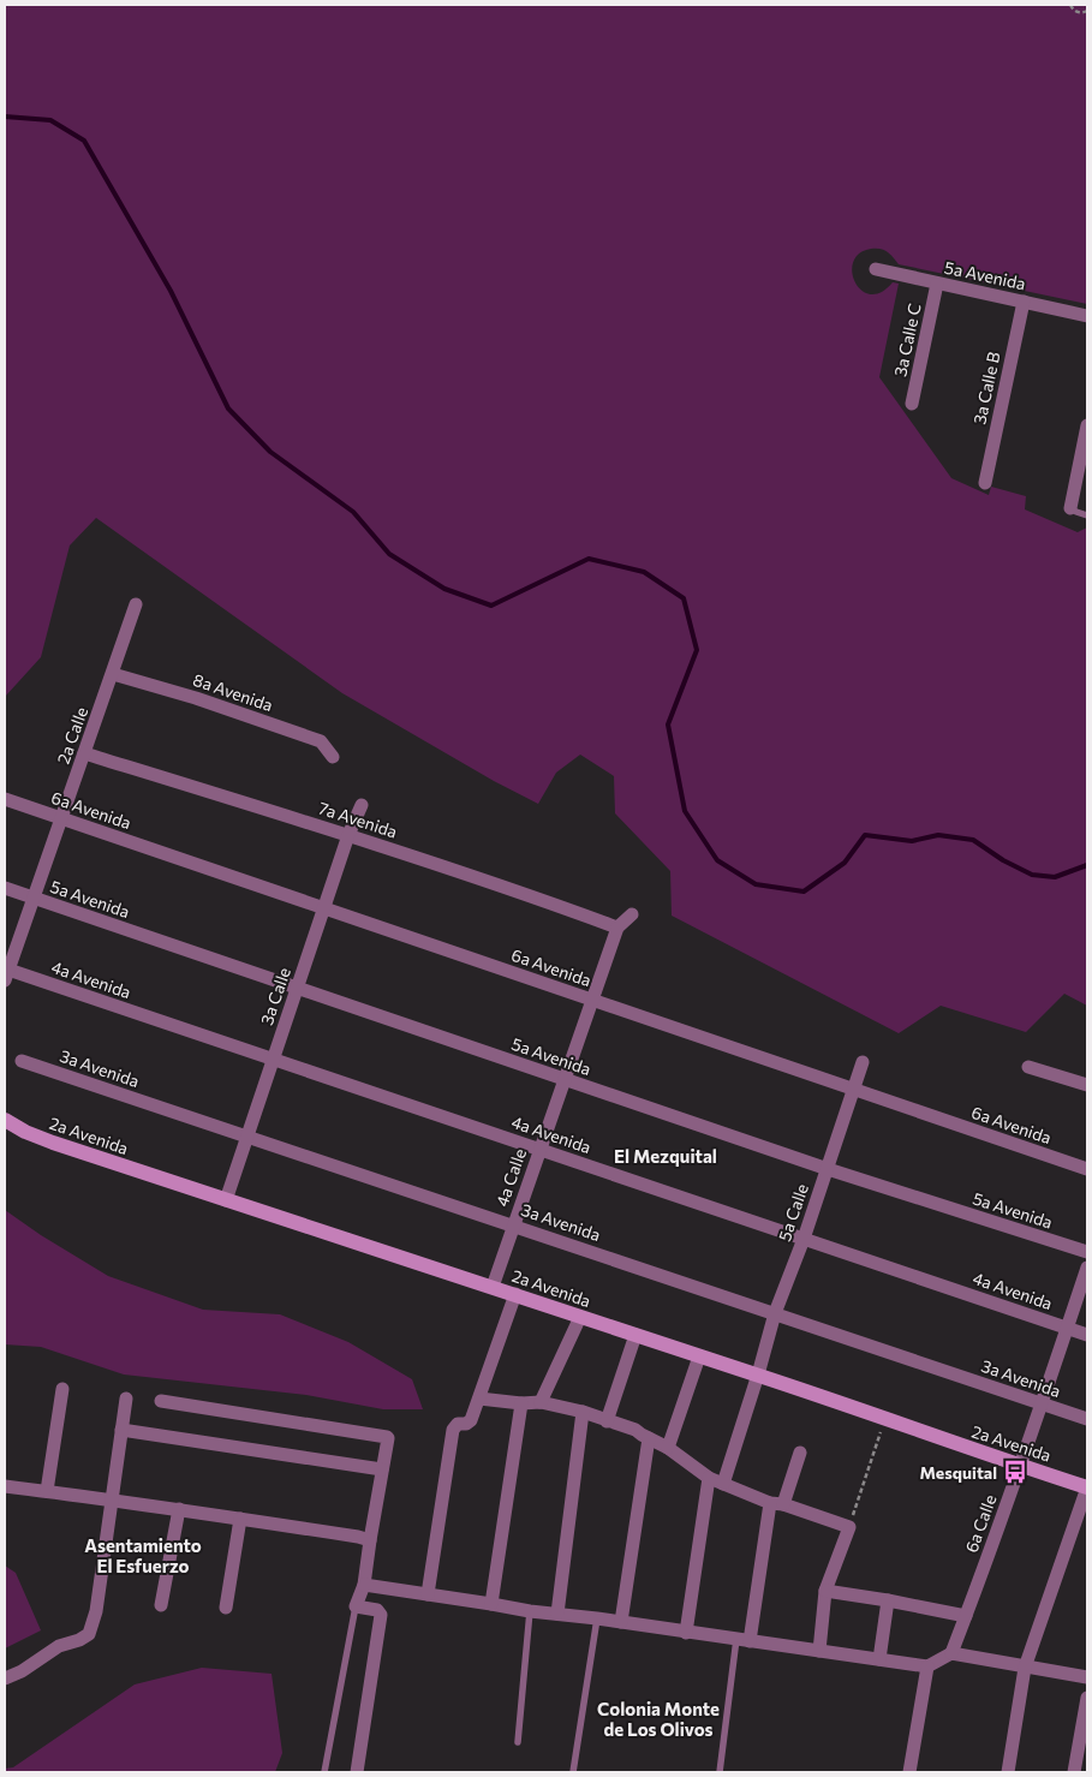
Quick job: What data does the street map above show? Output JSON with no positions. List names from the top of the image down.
{
  "streets": {
    "main road": ["2a Avenida"],
    "street": [
      "5a Avenida",
      "3a Calle C",
      "3a Calle B",
      "8a Avenida",
      "2a Calle",
      "6a Avenida",
      "7a Avenida",
      "4a Avenida",
      "3a Calle",
      "3a Avenida",
      "4a Calle",
      "5a Calle",
      "6a Calle"
    ]
  },
  "crossings": [
    ["5a Avenida", "3a Calle C"],
    ["5a Avenida", "3a Calle B"],
    ["5a Avenida", "2a Calle"],
    ["5a Avenida", "3a Calle"],
    ["5a Avenida", "4a Calle"],
    ["5a Avenida", "5a Calle"],
    ["8a Avenida", "2a Calle"],
    ["2a Calle", "6a Avenida"],
    ["2a Calle", "7a Avenida"],
    ["2a Calle", "4a Avenida"],
    ["6a Avenida", "3a Calle"],
    ["6a Avenida", "4a Calle"],
    ["6a Avenida", "5a Calle"],
    ["7a Avenida", "3a Calle"],
    ["7a Avenida", "4a Calle"],
    ["4a Avenida", "3a Calle"],
    ["4a Avenida", "4a Calle"],
    ["4a Avenida", "5a Calle"],
    ["4a Avenida", "6a Calle"],
    ["3a Calle", "3a Avenida"],
    ["3a Calle", "2a Avenida"],
    ["3a Avenida", "4a Calle"],
    ["3a Avenida", "5a Calle"],
    ["3a Avenida", "6a Calle"],
    ["2a Avenida", "4a Calle"],
    ["2a Avenida", "5a Calle"],
    ["2a Avenida", "6a Calle"]
  ],
  "districts": ["El Mezquital", "Asentamiento El Esfuerzo", "Colonia Monte de Los Olivos"],
  "places": {
    "bus stop": ["Mesquital"]
  }
}
